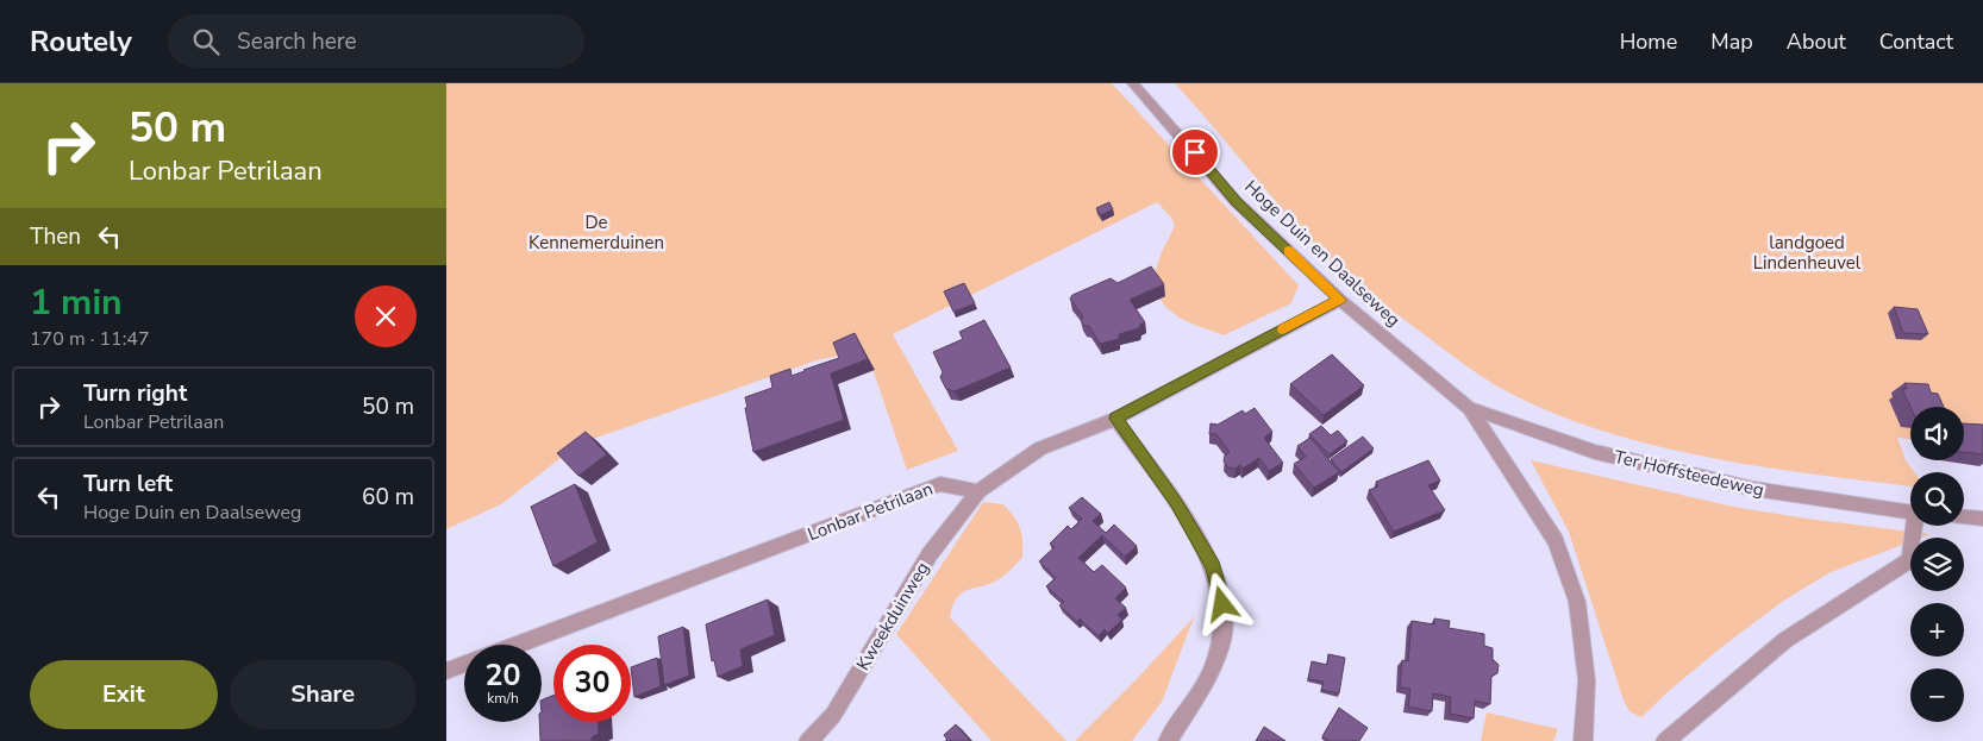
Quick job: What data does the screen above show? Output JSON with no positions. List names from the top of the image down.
{
  "streets": {
    "street": [
      "Hoge Duin en Daalseweg",
      "Ter Hoffsteedeweg",
      "Lonbar Petrilaan",
      "Kweekduinweg"
    ]
  },
  "crossings": [
    ["Hoge Duin en Daalseweg", "Ter Hoffsteedeweg"],
    ["Lonbar Petrilaan", "Kweekduinweg"]
  ],
  "parks": ["De Kennemerduinen", "landgoed Lindenheuvel"],
  "page": {
    "header": "Routely",
    "search": "Search here",
    "nav": [
      "Home",
      "Map",
      "About",
      "Contact"
    ],
    "turn": ["50 m", "Lonbar Petrilaan"],
    "then": "Then",
    "heading": ["1 min", "170 m · 11:47"],
    "list": [
      {
        "name": "Turn right",
        "note": "Lonbar Petrilaan",
        "value": "50 m"
      },
      {
        "name": "Turn left",
        "note": "Hoge Duin en Daalseweg",
        "value": "60 m"
      }
    ],
    "map_buttons": ["+", "−"],
    "speed": "20 km/h",
    "limit": "30",
    "buttons": ["Exit", "Share"]
  }
}
